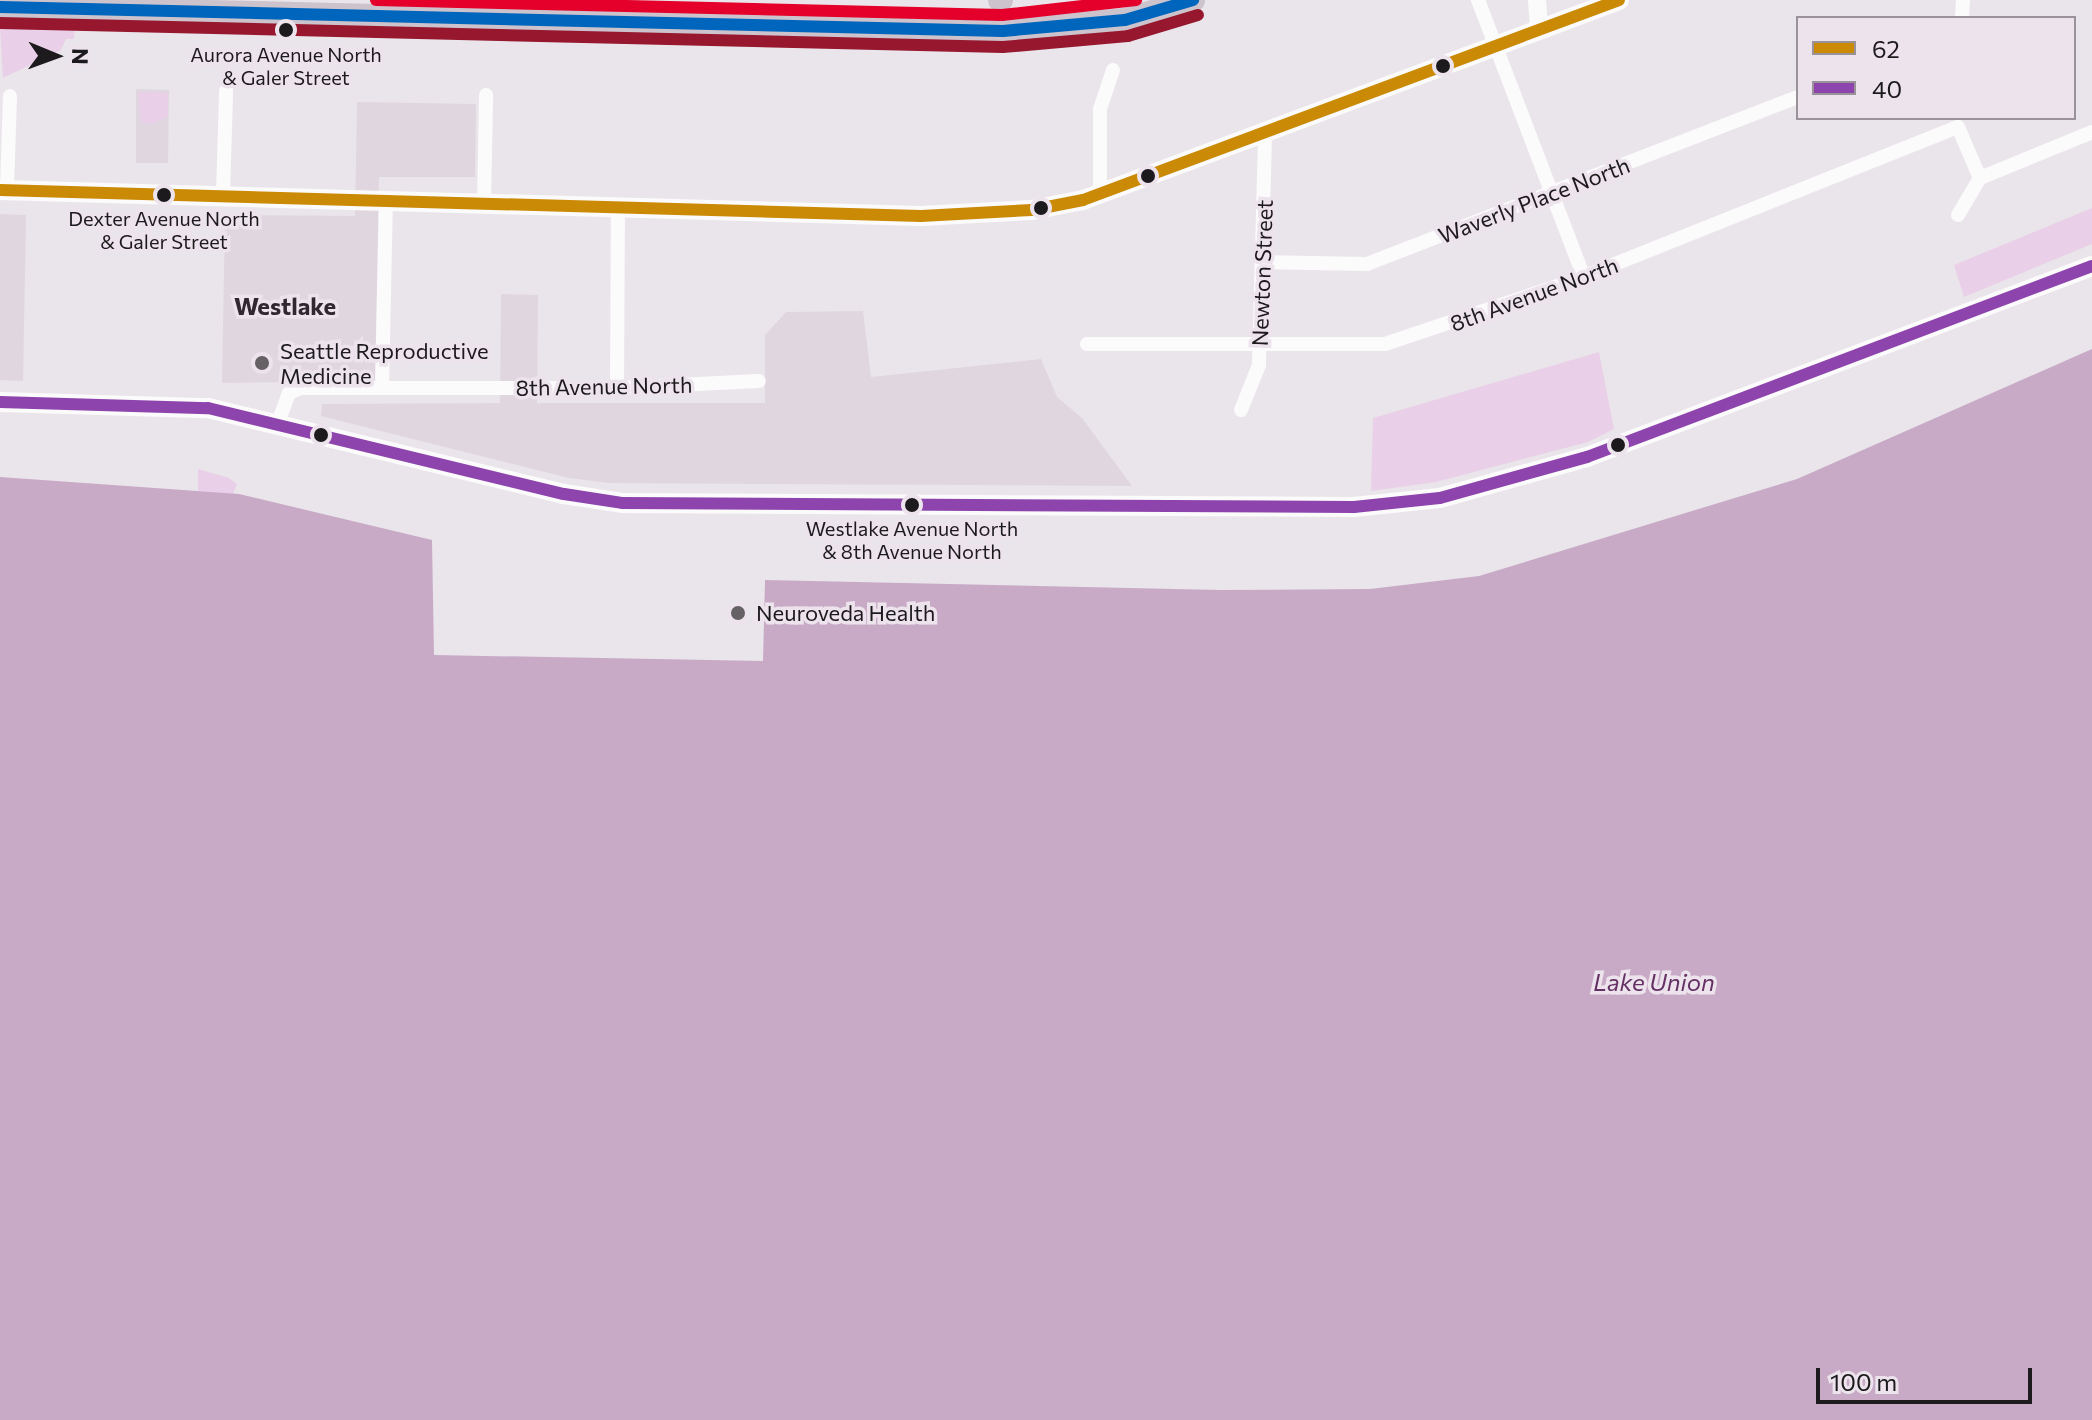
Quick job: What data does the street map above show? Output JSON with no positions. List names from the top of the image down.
{
  "streets": {
    "street": ["Waverly Place North", "Newton Street", "8th Avenue North"]
  },
  "crossings": [
    ["Waverly Place North", "Newton Street"],
    ["Newton Street", "8th Avenue North"]
  ],
  "districts": ["Westlake"],
  "water": ["Lake Union"],
  "places": [
    "Aurora Avenue North & Galer Street",
    "Dexter Avenue North & Galer Street",
    "Seattle Reproductive Medicine",
    "Westlake Avenue North & 8th Avenue North",
    "Neuroveda Health"
  ],
  "lines": ["transit line 62", "transit line 40"],
  "legend": ["62", "40"],
  "scale_bar": "100 m",
  "north": "right"
}
